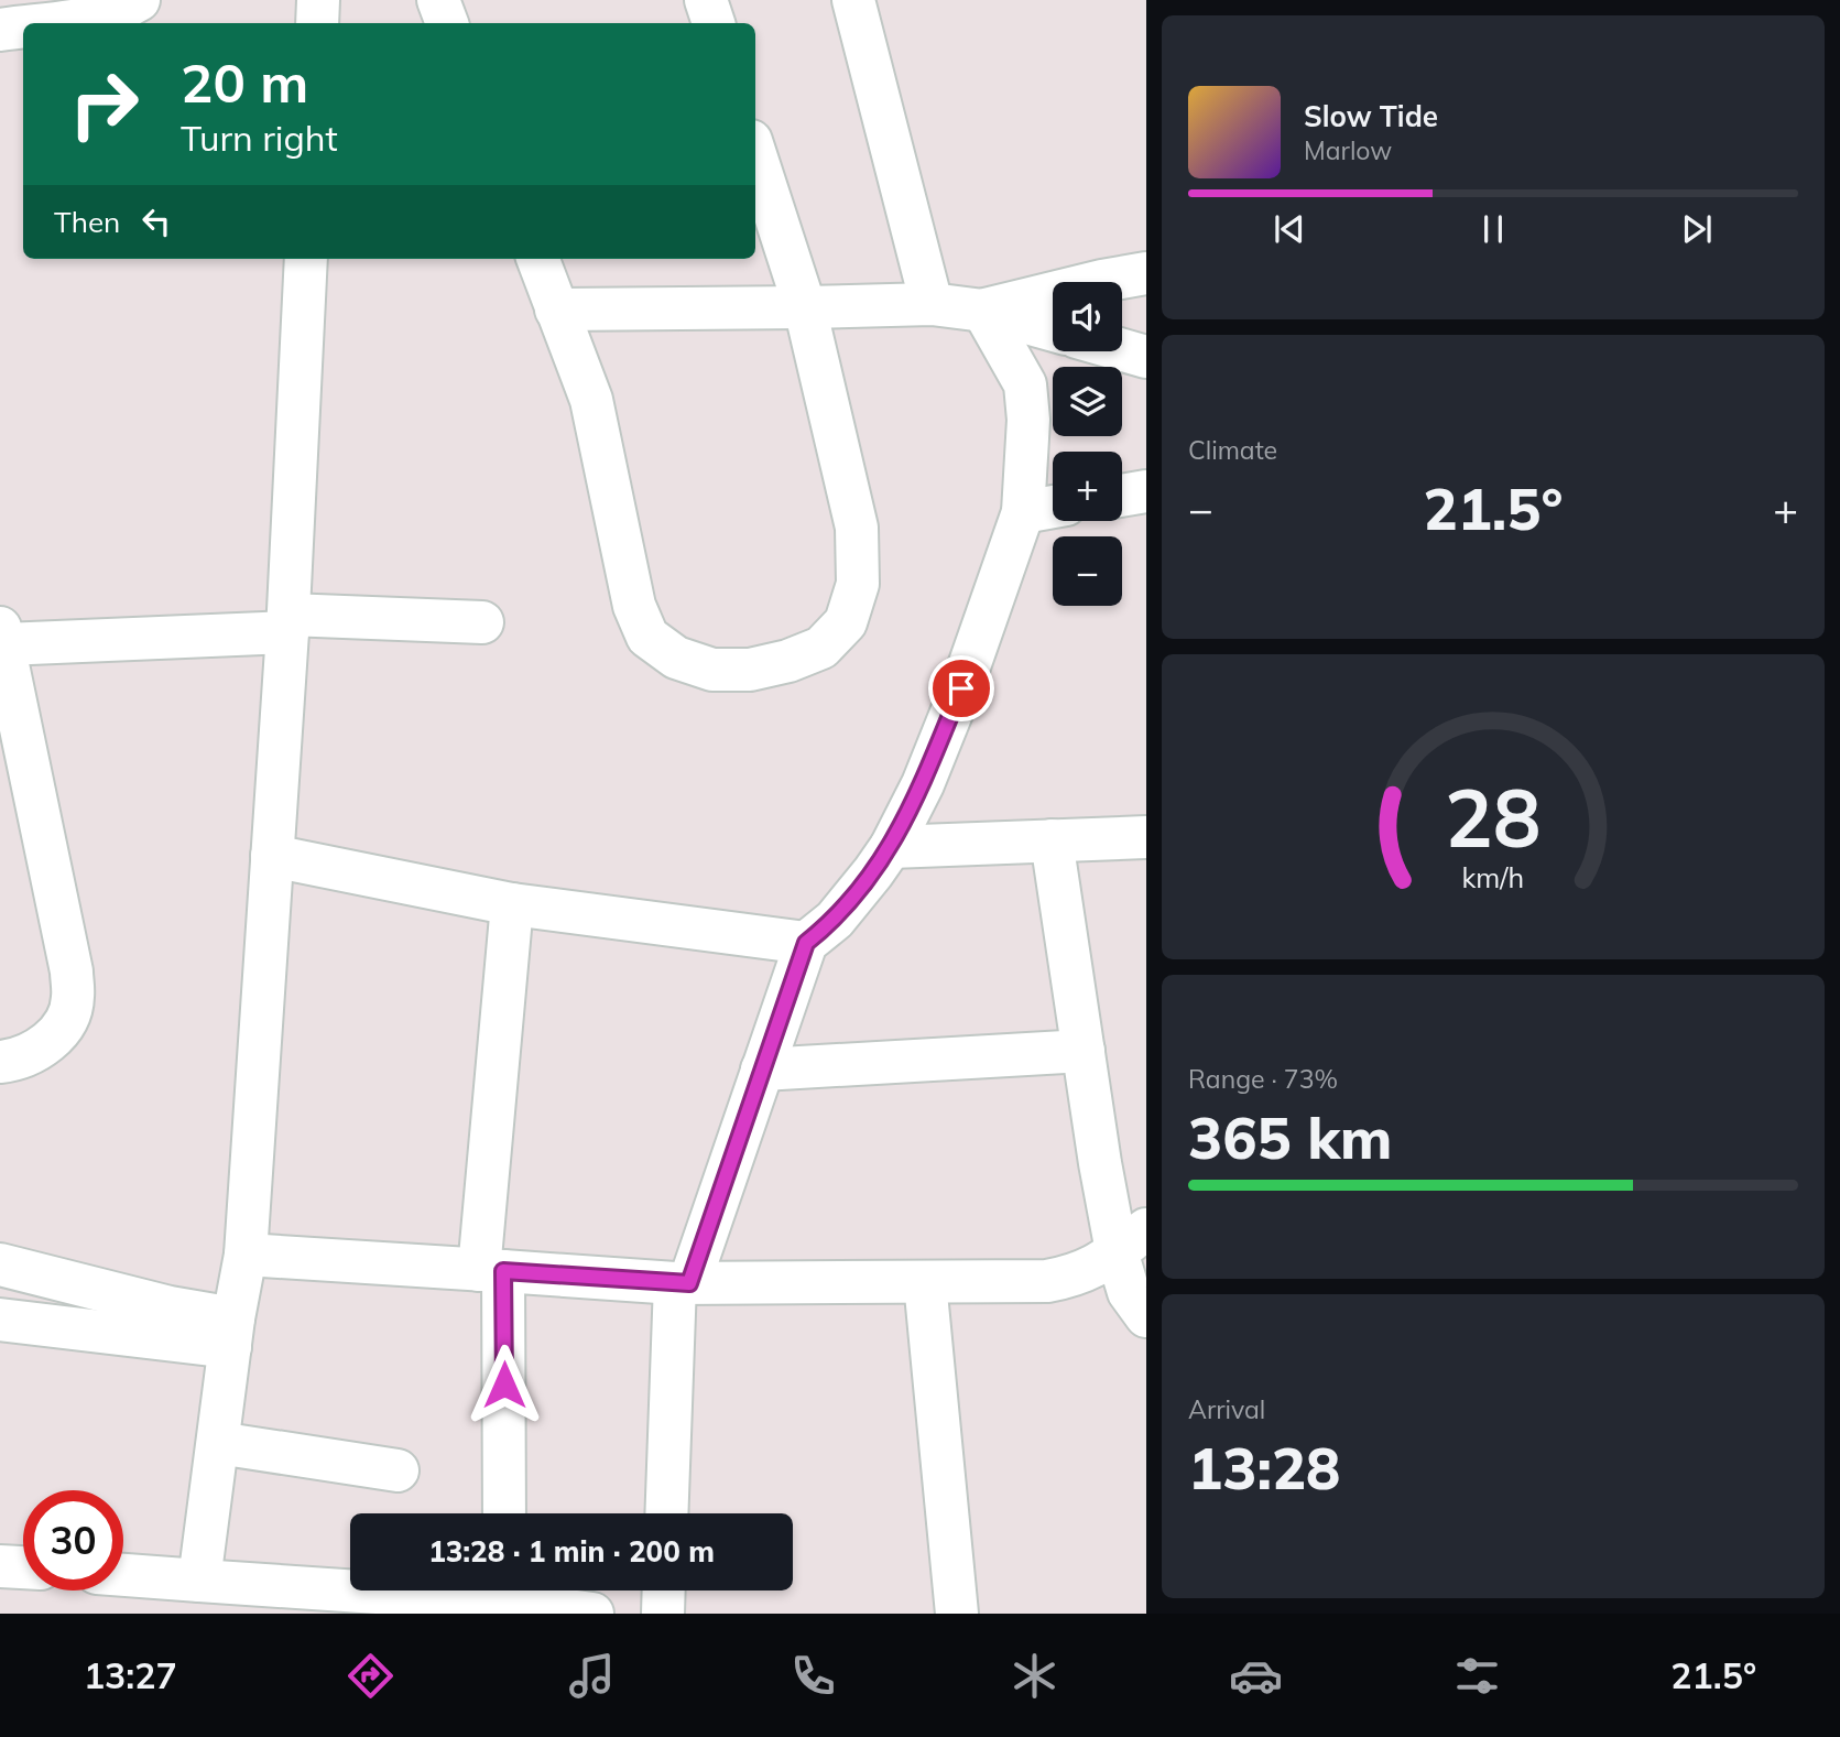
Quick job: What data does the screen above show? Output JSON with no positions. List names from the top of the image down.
{
  "page": {
    "turn": ["20 m", "Turn right"],
    "song": ["Slow Tide", "Marlow"],
    "then": "Then",
    "map_buttons": ["+", "−"],
    "tile": [
      "Climate",
      ["Range · 73%", "365 km"],
      ["Arrival", "13:28"]
    ],
    "heat": ["−", "21.5°", "+"],
    "limit": "30",
    "trip": "13:28 · 1 min · 200 m",
    "tabs": ["13:27", "21.5°"],
    "gauge": ["28", "km/h"]
  }
}
